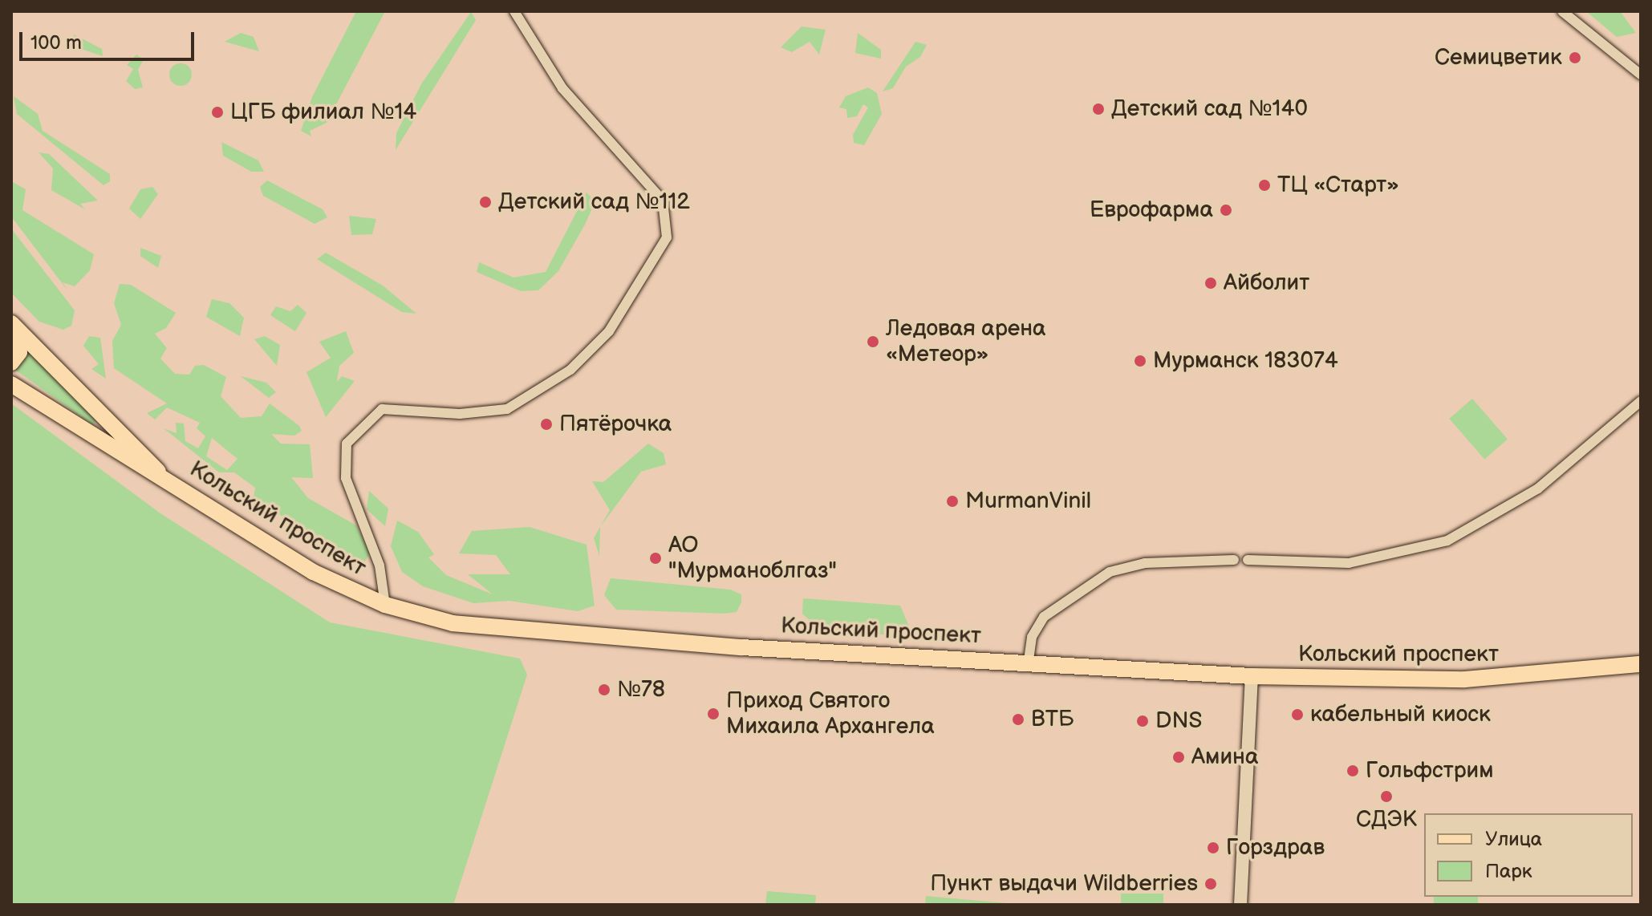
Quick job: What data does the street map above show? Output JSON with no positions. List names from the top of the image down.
{
  "streets": {
    "main road": ["Кольский проспект"]
  },
  "places": [
    "Семицветик",
    "Детский сад №140",
    "ЦГБ филиал №14",
    "ТЦ «Старт»",
    "Детский сад №112",
    "Еврофарма",
    "Айболит",
    "Ледовая арена «Метеор»",
    "Мурманск 183074",
    "Пятёрочка",
    "MurmanVinil",
    "AO \"Мурманоблгаз\"",
    "№78",
    "Приход Святого Михаила Архангела",
    "кабельный киоск",
    "ВТБ",
    "DNS",
    "Амина",
    "Гольфстрим",
    "СДЭК",
    "Горздрав",
    "Пункт выдачи Wildberries"
  ],
  "legend": ["Улица", "Парк"],
  "scale_bar": "100 m"
}
